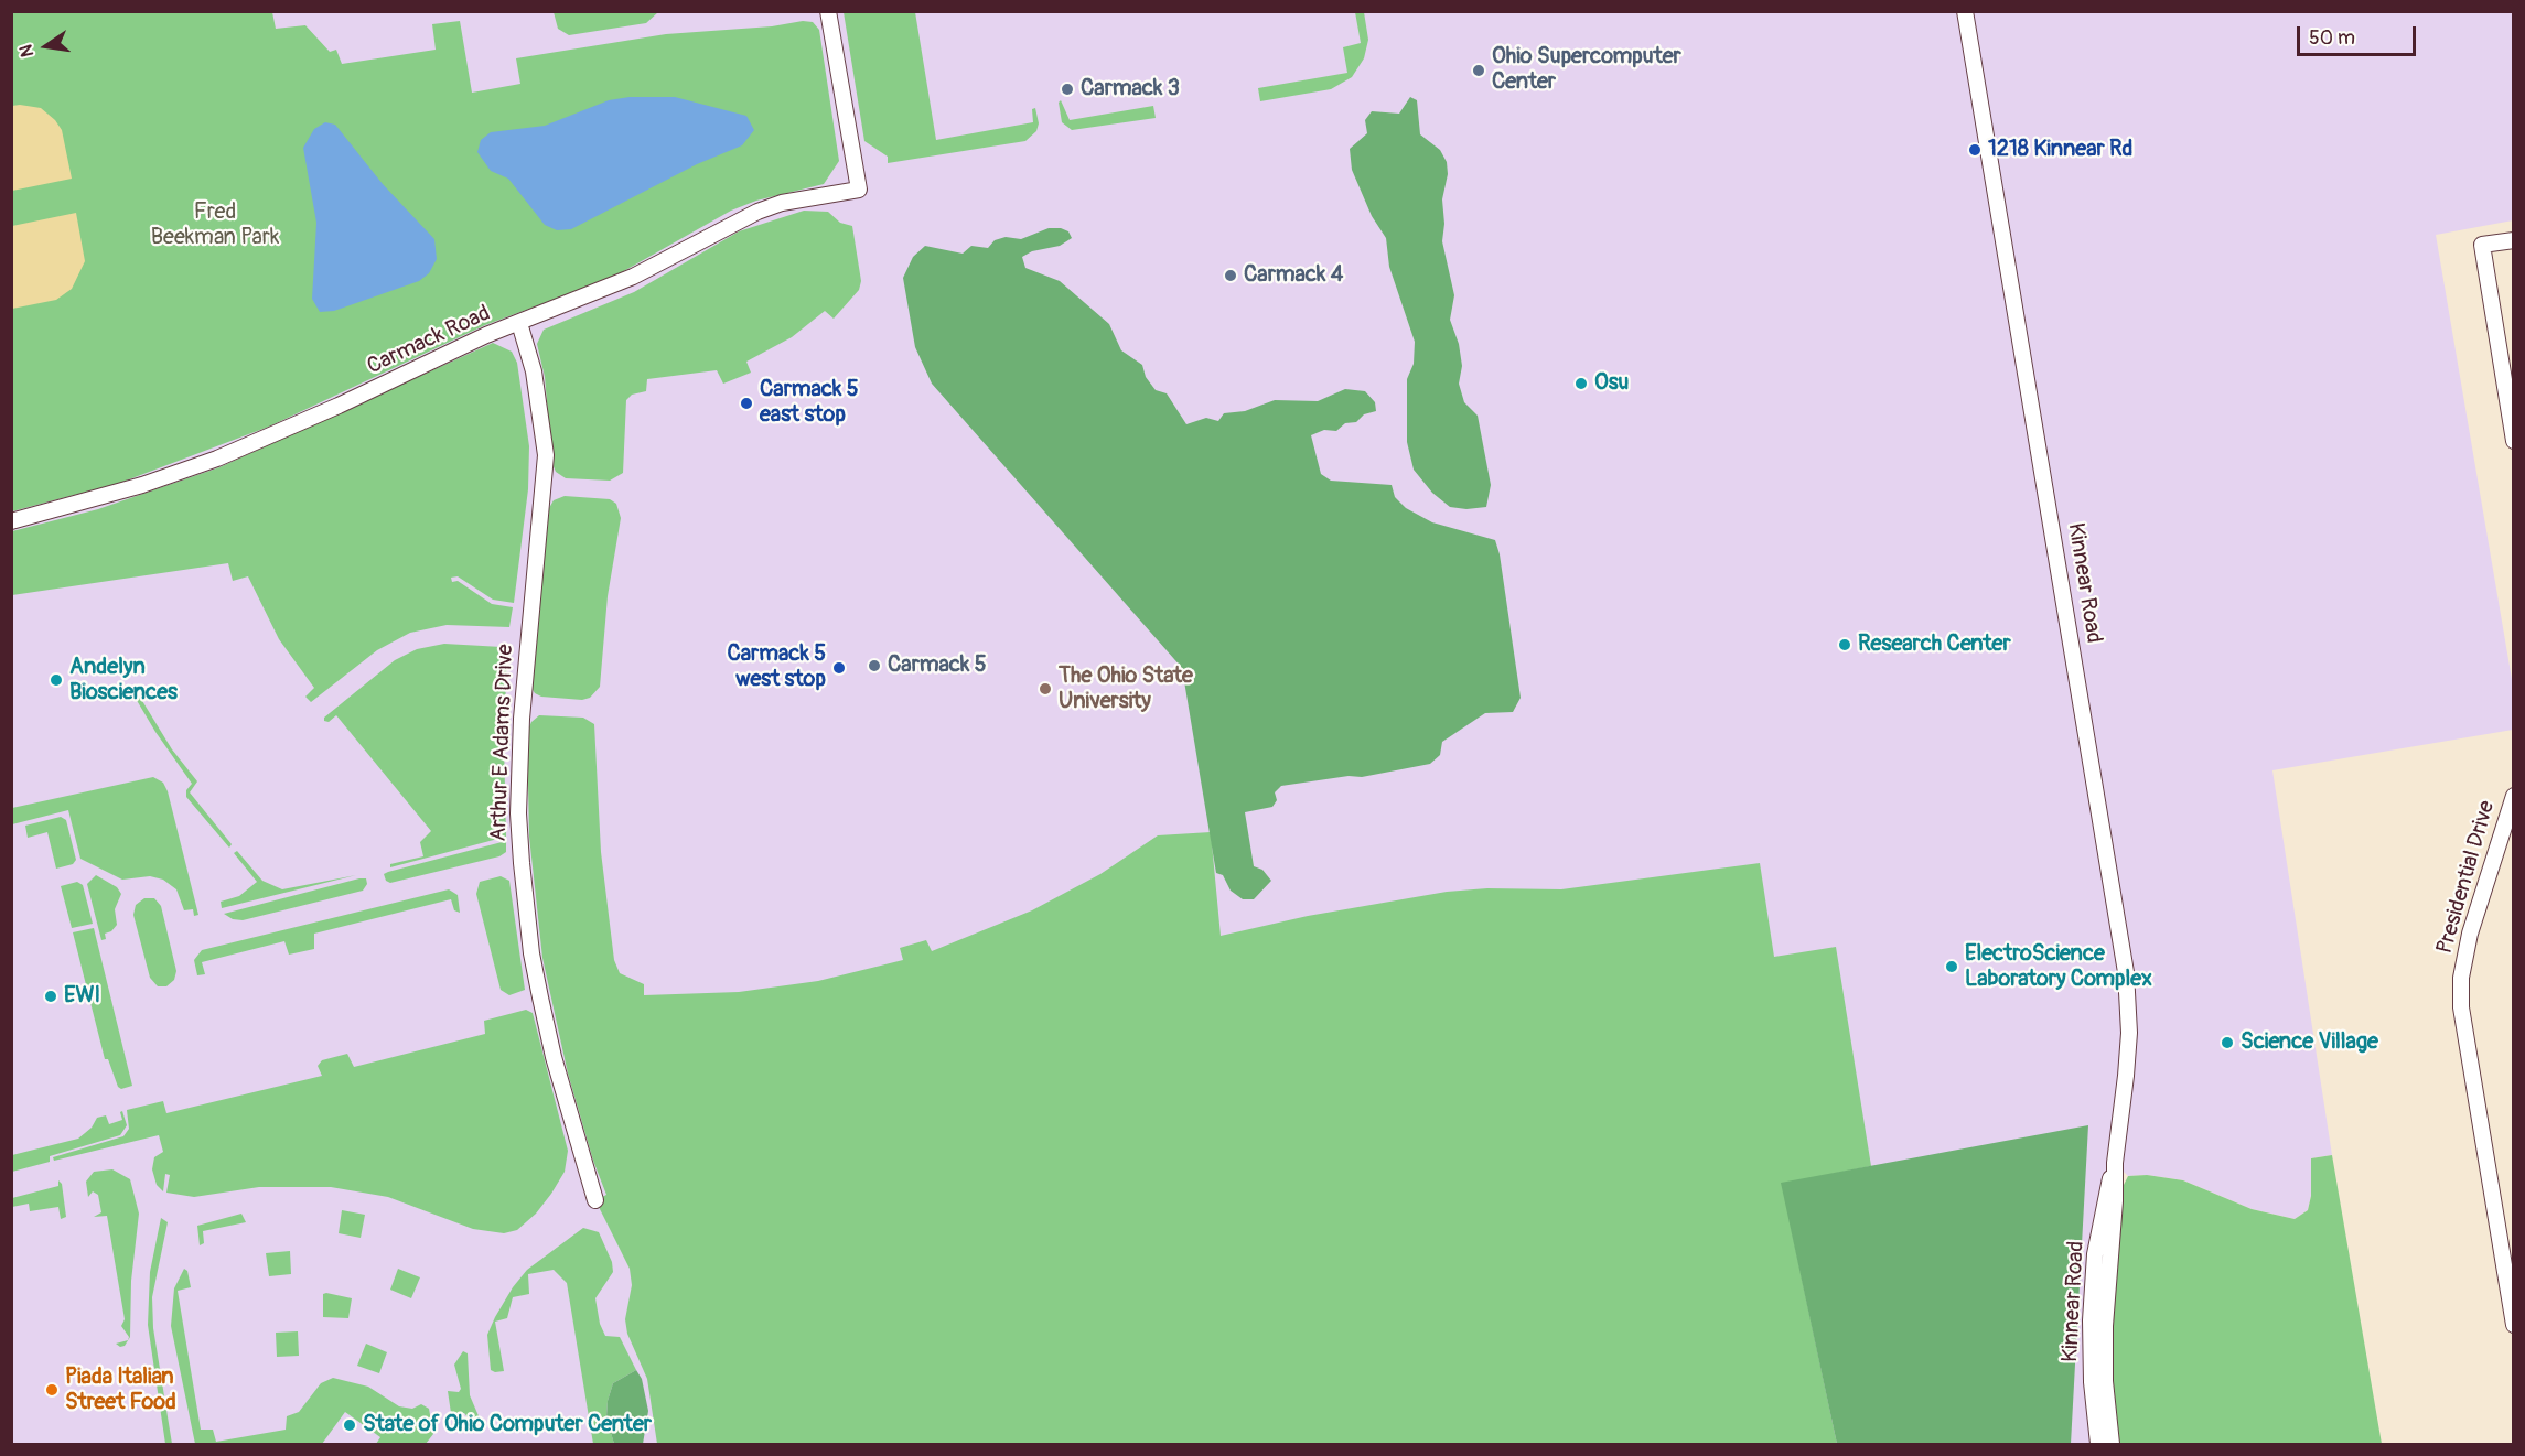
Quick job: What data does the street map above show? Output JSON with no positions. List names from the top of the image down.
{
  "streets": {
    "street": [
      "Carmack Road",
      "Kinnear Road",
      "Arthur E Adams Drive",
      "Presidential Drive"
    ]
  },
  "crossings": [
    ["Carmack Road", "Arthur E Adams Drive"]
  ],
  "parks": ["Fred Beekman Park"],
  "places": [
    "Ohio Supercomputer Center",
    "Carmack 3",
    "1218 Kinnear Rd",
    "Carmack 4",
    "Osu",
    "Carmack 5 east stop",
    "Research Center",
    "Carmack 5",
    "Carmack 5 west stop",
    "Andelyn Biosciences",
    "The Ohio State University",
    "ElectroScience Laboratory Complex",
    "EWI",
    "Science Village",
    "Piada Italian Street Food",
    "State of Ohio Computer Center"
  ],
  "scale_bar": "50 m",
  "north": "left"
}
